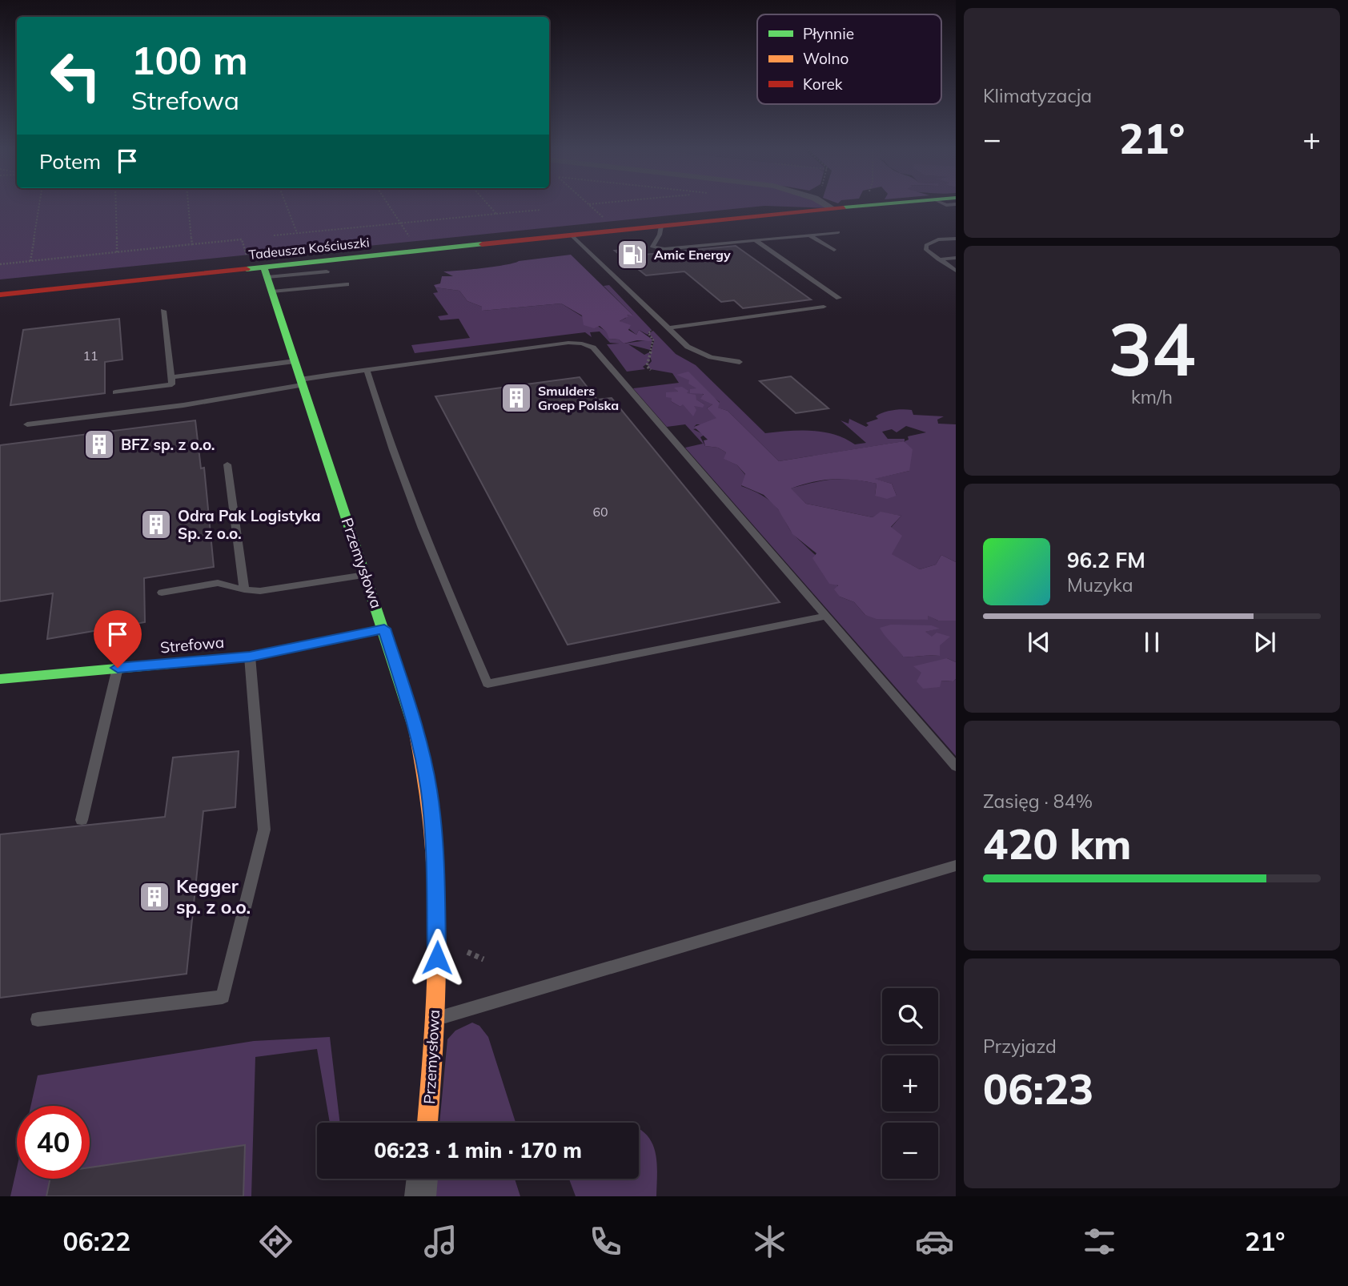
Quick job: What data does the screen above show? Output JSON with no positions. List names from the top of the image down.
{
  "streets": {
    "main road": ["Tadeusza Kościuszki", "Przemysłowa", "Strefowa"]
  },
  "crossings": [
    ["Tadeusza Kościuszki", "Przemysłowa"],
    ["Przemysłowa", "Strefowa"]
  ],
  "places": {
    "fuel station": ["Amic Energy"],
    "building": [
      "Smulders Groep Polska",
      "BFZ sp. z o.o.",
      "Odra Pak Logistyka Sp. z o.o.",
      "Kegger sp. z o.o."
    ]
  },
  "house_numbers": ["11", "60"],
  "legend": ["Płynnie", "Wolno", "Korek"],
  "page": {
    "tile": [
      "Klimatyzacja",
      ["34", "km/h"],
      ["Zasięg · 84%", "420 km"],
      ["Przyjazd", "06:23"]
    ],
    "turn": ["100 m", "Strefowa"],
    "heat": ["−", "21°", "+"],
    "then": "Potem",
    "song": ["96.2 FM", "Muzyka"],
    "map_buttons": ["+", "−"],
    "limit": "40",
    "trip": "06:23 · 1 min · 170 m",
    "tabs": ["06:22", "21°"]
  }
}
